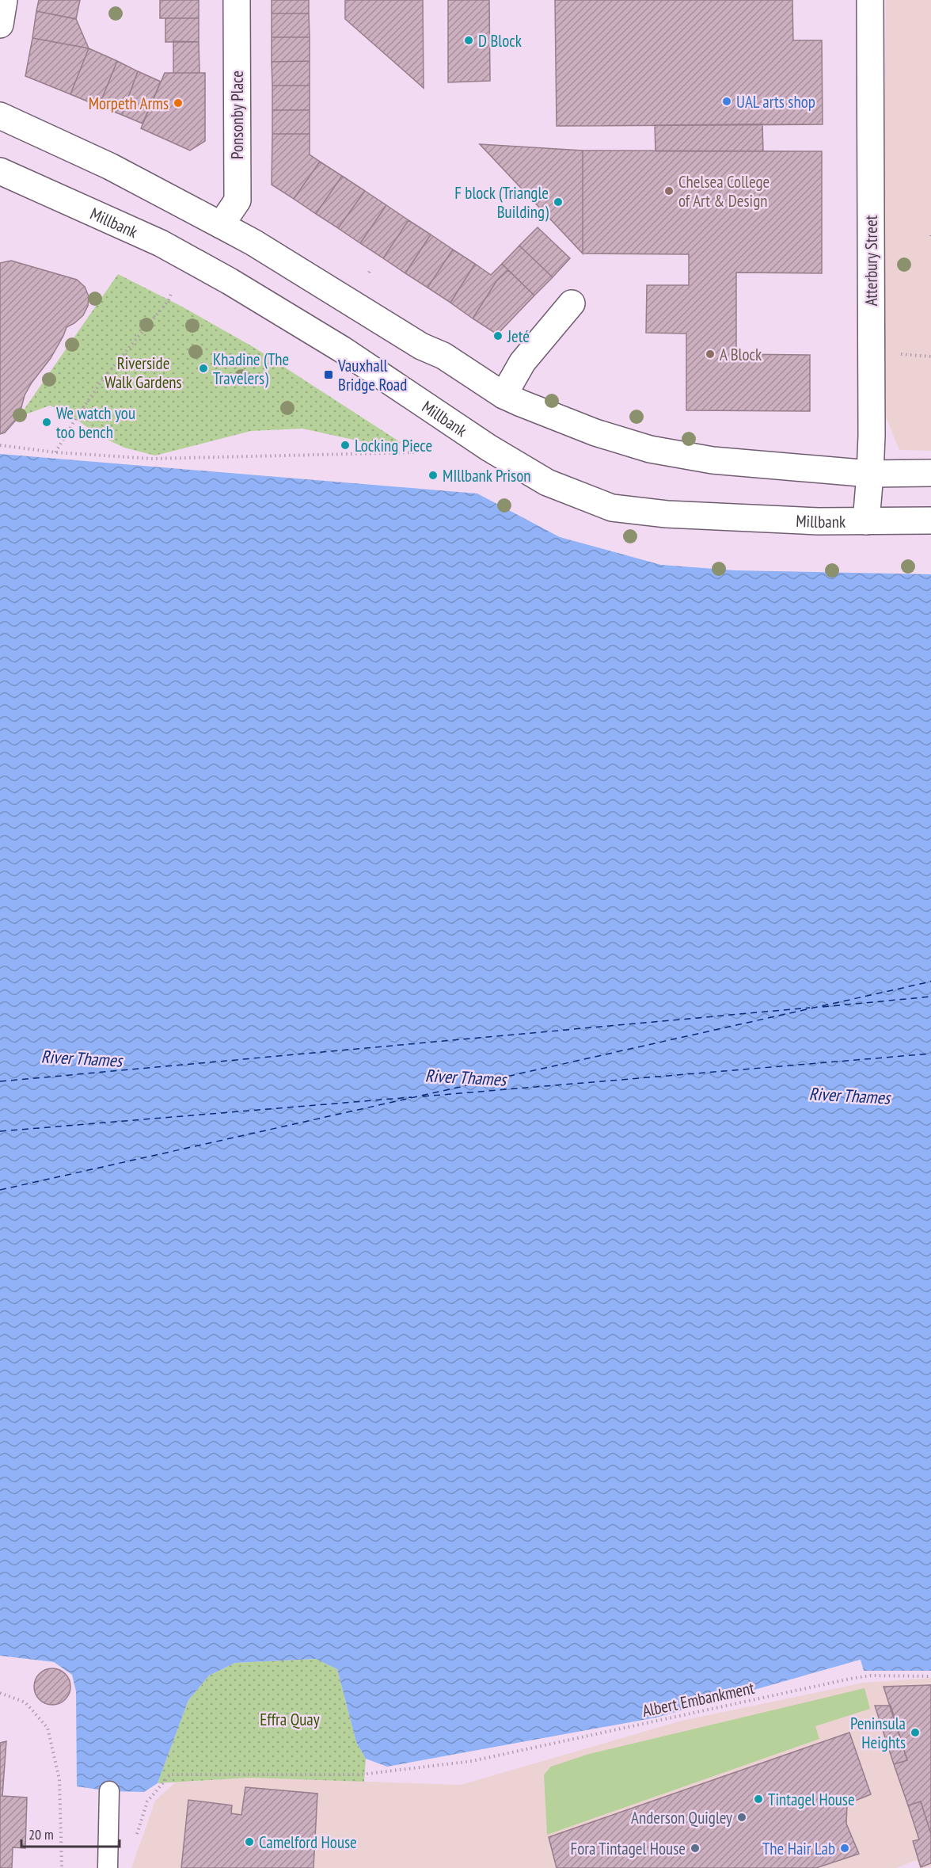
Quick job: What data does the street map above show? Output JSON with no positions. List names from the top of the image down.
{
  "streets": {
    "main road": ["Ponsonby Place", "Millbank", "Atterbury Street"],
    "path": ["Albert Embankment"]
  },
  "crossings": [
    ["Millbank", "Atterbury Street"]
  ],
  "water": ["River Thames"],
  "parks": ["Riverside Walk Gardens", "Effra Quay"],
  "places": {
    "other": [
      "D Block",
      "UAL arts shop",
      "Morpeth Arms",
      "Chelsea College of Art & Design",
      "F block (Triangle Building)",
      "Jeté",
      "A Block",
      "Khadine (The Travelers)",
      "We watch you too bench",
      "Locking Piece",
      "MIllbank Prison",
      "Peninsula Heights",
      "Tintagel House",
      "Anderson Quigley",
      "Camelford House",
      "Fora Tintagel House",
      "The Hair Lab"
    ],
    "transit": ["Vauxhall Bridge Road"]
  },
  "scale_bar": "20 m"
}
